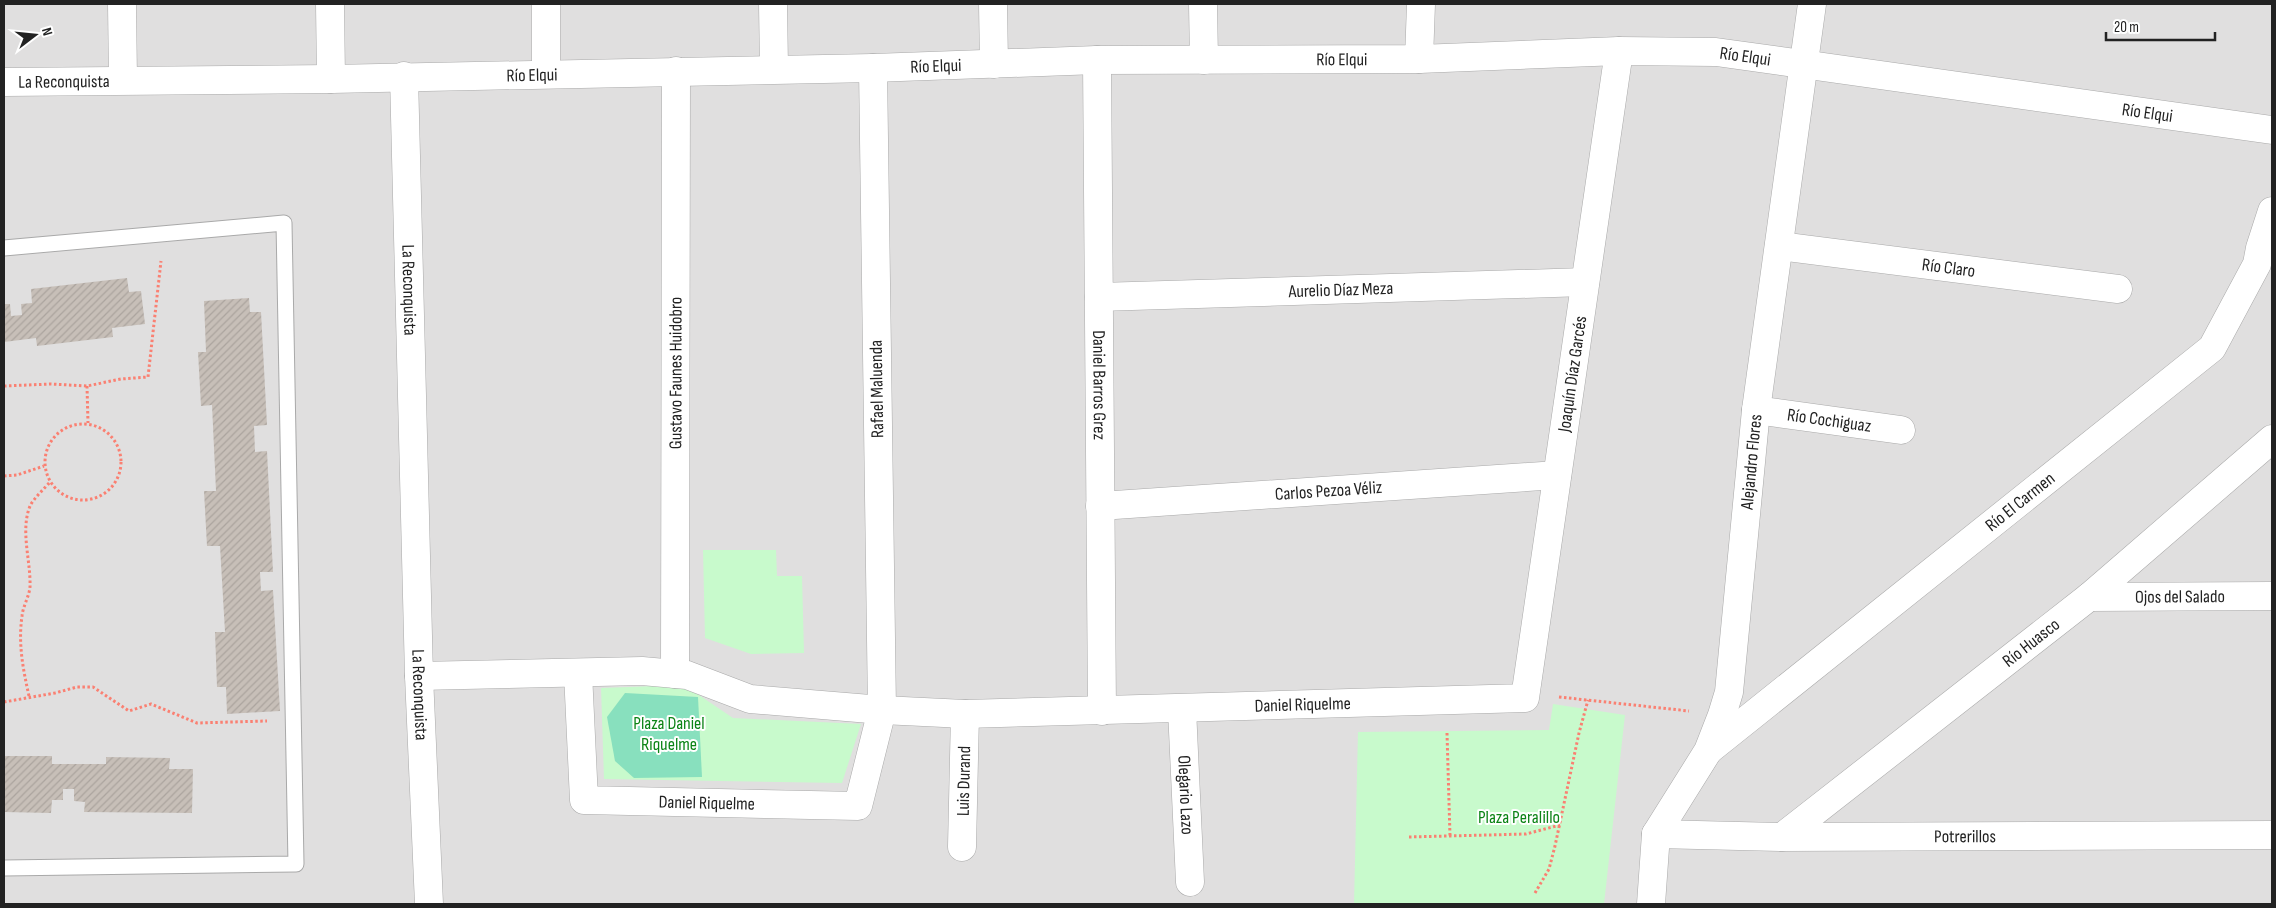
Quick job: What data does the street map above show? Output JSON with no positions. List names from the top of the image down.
{
  "streets": {
    "street": [
      "Río Elqui",
      "La Reconquista",
      "Río Claro",
      "Aurelio Díaz Meza",
      "Gustavo Faunes Huidobro",
      "Joaquín Díaz Garcés",
      "Daniel Barros Grez",
      "Rafael Maluenda",
      "Río Cochiguaz",
      "Alejandro Flores",
      "Carlos Pezoa Véliz",
      "Río El Carmen",
      "Ojos del Salado",
      "Río Huasco",
      "Daniel Riquelme",
      "Luis Durand",
      "Olegario Lazo",
      "Potrerillos"
    ]
  },
  "crossings": [
    ["Río Elqui", "La Reconquista"],
    ["Río Elqui", "Gustavo Faunes Huidobro"],
    ["Río Elqui", "Joaquín Díaz Garcés"],
    ["Río Elqui", "Daniel Barros Grez"],
    ["Río Elqui", "Rafael Maluenda"],
    ["Río Elqui", "Alejandro Flores"],
    ["La Reconquista", "Daniel Riquelme"],
    ["Río Claro", "Alejandro Flores"],
    ["Aurelio Díaz Meza", "Joaquín Díaz Garcés"],
    ["Aurelio Díaz Meza", "Daniel Barros Grez"],
    ["Gustavo Faunes Huidobro", "Daniel Riquelme"],
    ["Joaquín Díaz Garcés", "Carlos Pezoa Véliz"],
    ["Joaquín Díaz Garcés", "Daniel Riquelme"],
    ["Daniel Barros Grez", "Carlos Pezoa Véliz"],
    ["Daniel Barros Grez", "Daniel Riquelme"],
    ["Rafael Maluenda", "Daniel Riquelme"],
    ["Río Cochiguaz", "Alejandro Flores"],
    ["Alejandro Flores", "Río El Carmen"],
    ["Alejandro Flores", "Potrerillos"],
    ["Ojos del Salado", "Río Huasco"],
    ["Río Huasco", "Potrerillos"],
    ["Daniel Riquelme", "Luis Durand"],
    ["Daniel Riquelme", "Olegario Lazo"]
  ],
  "parks": ["Plaza Daniel Riquelme", "Plaza Peralillo"],
  "scale_bar": "20 m",
  "north": "right"
}
